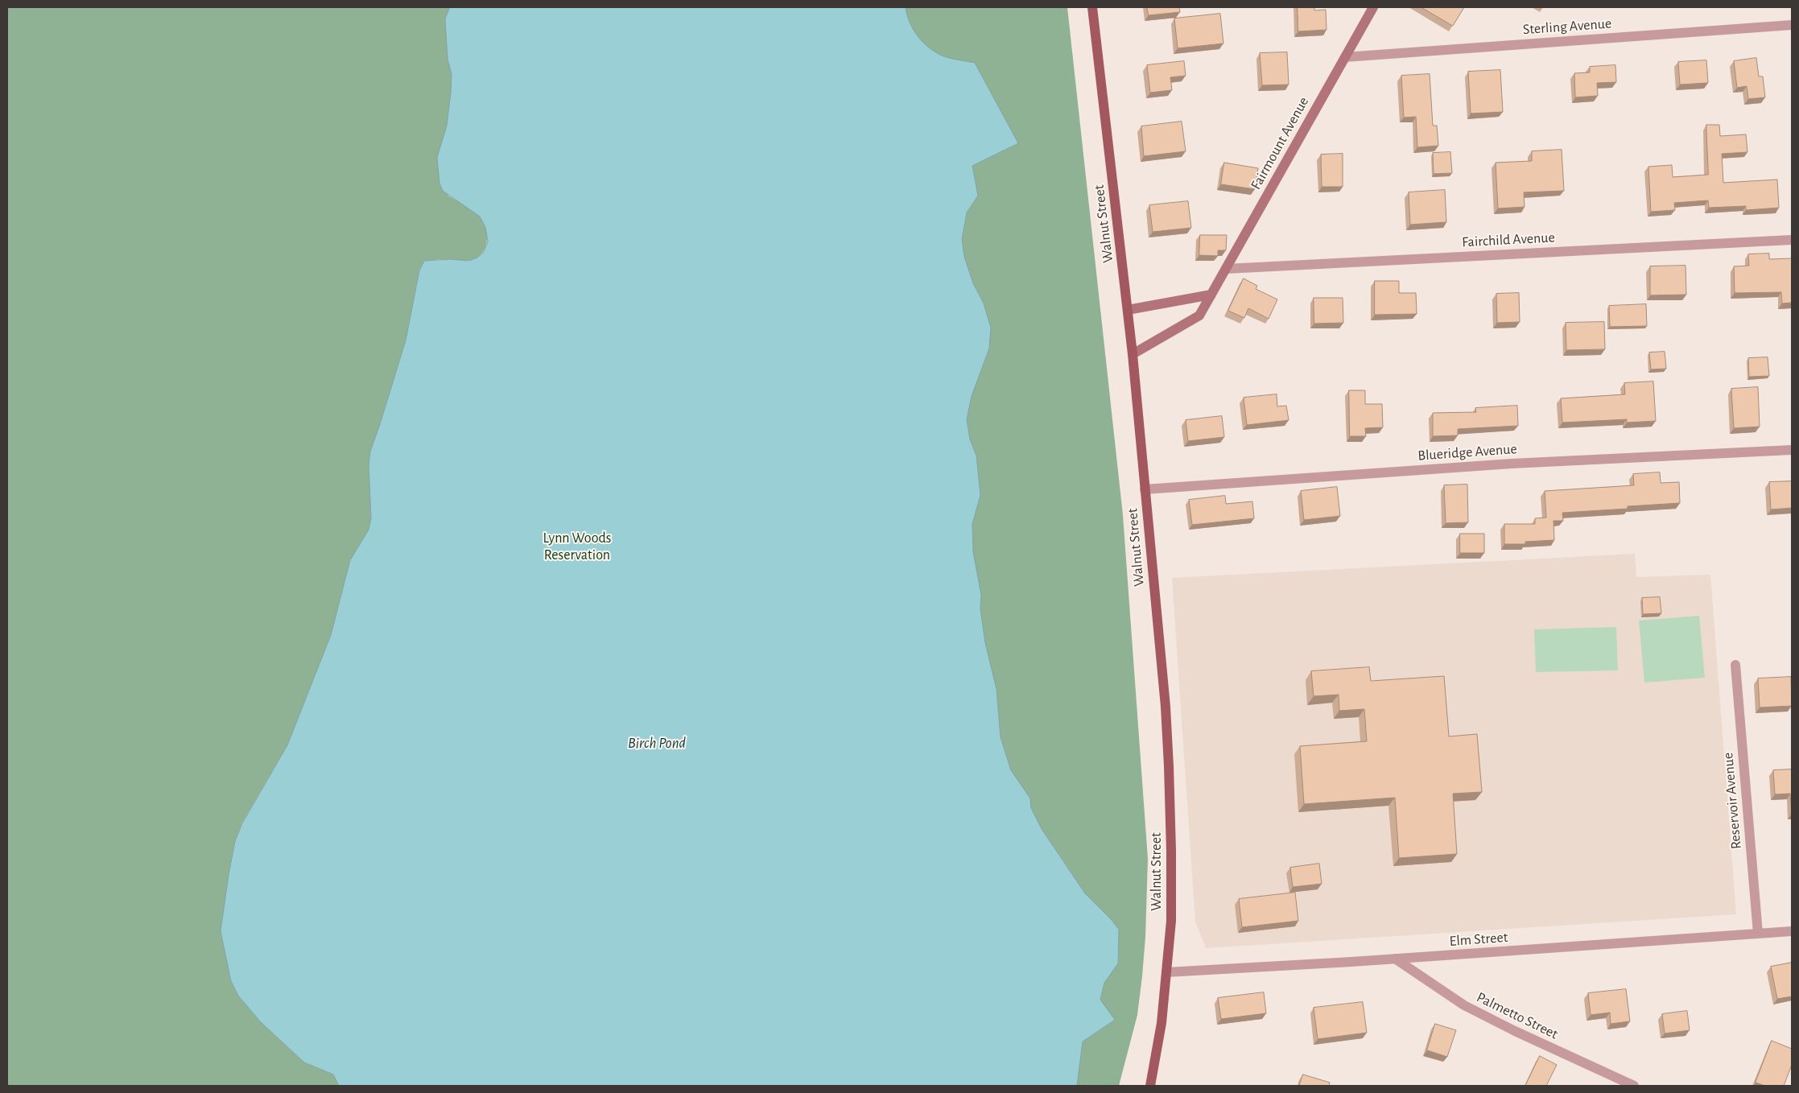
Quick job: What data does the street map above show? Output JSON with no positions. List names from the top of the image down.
{
  "streets": {
    "main road": ["Walnut Street"],
    "street": [
      "Sterling Avenue",
      "Fairmount Avenue",
      "Fairchild Avenue",
      "Blueridge Avenue",
      "Reservoir Avenue",
      "Elm Street",
      "Palmetto Street"
    ]
  },
  "crossings": [
    ["Sterling Avenue", "Fairmount Avenue"],
    ["Fairmount Avenue", "Walnut Street"],
    ["Fairmount Avenue", "Fairchild Avenue"],
    ["Walnut Street", "Blueridge Avenue"],
    ["Walnut Street", "Elm Street"],
    ["Reservoir Avenue", "Elm Street"],
    ["Elm Street", "Palmetto Street"]
  ],
  "water": ["Birch Pond"],
  "parks": ["Lynn Woods Reservation"]
}
